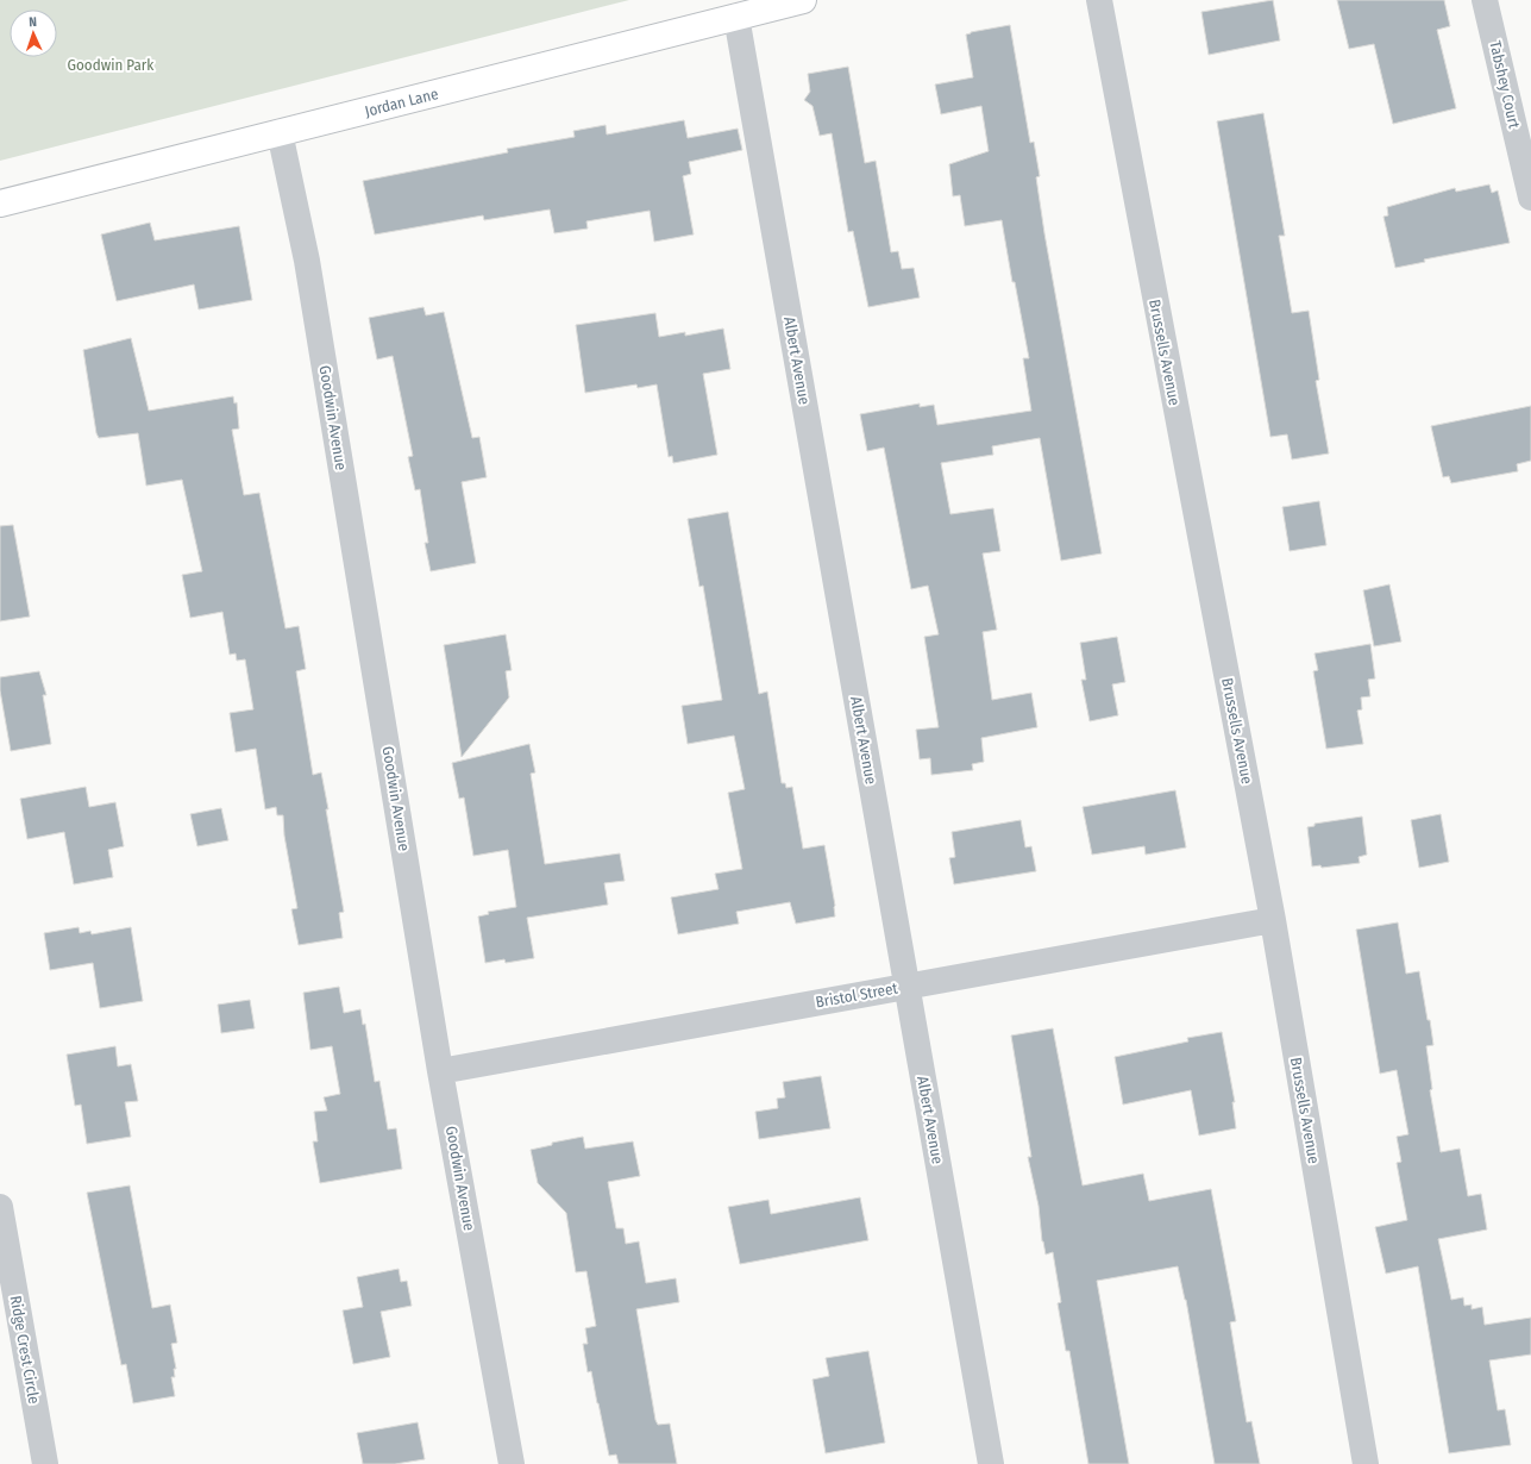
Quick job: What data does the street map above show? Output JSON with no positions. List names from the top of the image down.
{
  "streets": {
    "main road": ["Jordan Lane"],
    "street": [
      "Tabshey Court",
      "Brussells Avenue",
      "Albert Avenue",
      "Goodwin Avenue",
      "Bristol Street",
      "Ridge Crest Circle"
    ]
  },
  "crossings": [
    ["Jordan Lane", "Albert Avenue"],
    ["Jordan Lane", "Goodwin Avenue"],
    ["Brussells Avenue", "Bristol Street"],
    ["Albert Avenue", "Bristol Street"],
    ["Goodwin Avenue", "Bristol Street"]
  ],
  "parks": ["Goodwin Park"],
  "north": "top"
}
